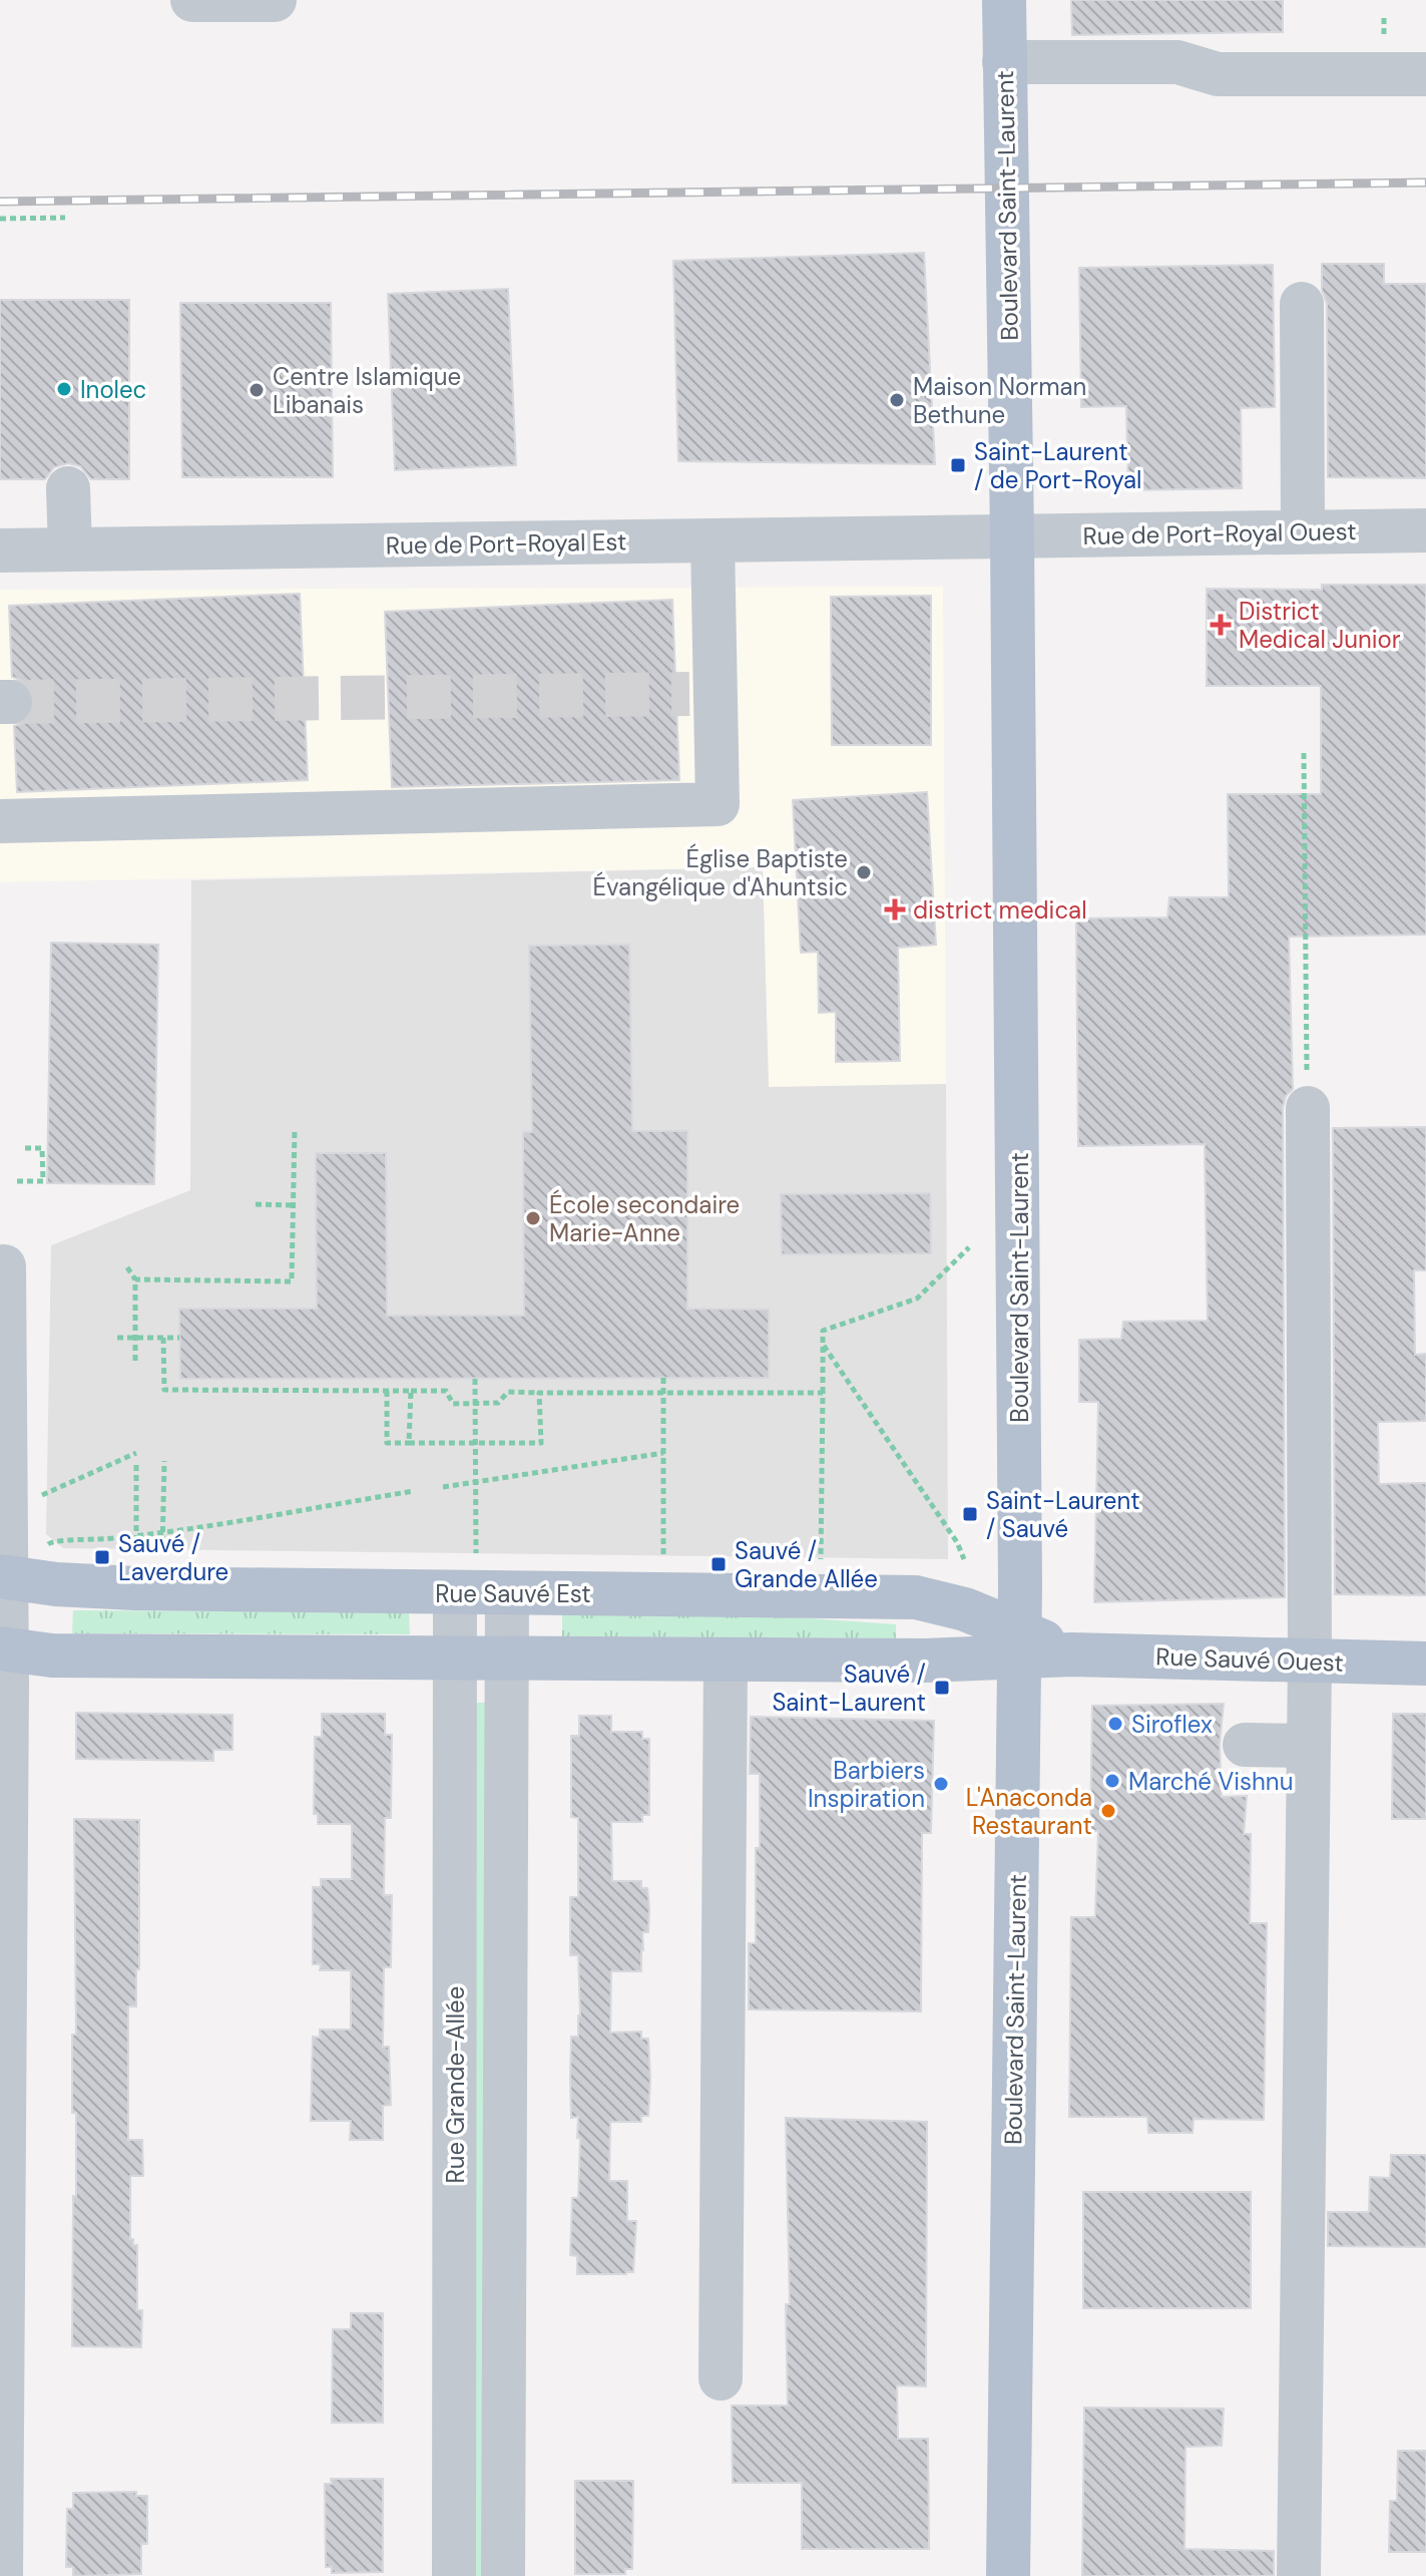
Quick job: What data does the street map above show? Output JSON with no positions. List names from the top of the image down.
{
  "streets": {
    "main road": ["Boulevard Saint-Laurent", "Rue Sauvé Est", "Rue Sauvé Ouest"],
    "street": ["Rue de Port-Royal Ouest", "Rue de Port-Royal Est", "Rue Grande-Allée"]
  },
  "crossings": [
    ["Boulevard Saint-Laurent", "Rue de Port-Royal Ouest"],
    ["Boulevard Saint-Laurent", "Rue de Port-Royal Est"],
    ["Boulevard Saint-Laurent", "Rue Sauvé Est"],
    ["Boulevard Saint-Laurent", "Rue Sauvé Ouest"],
    ["Rue de Port-Royal Ouest", "Rue de Port-Royal Est"],
    ["Rue Sauvé Est", "Rue Sauvé Ouest"],
    ["Rue Sauvé Est", "Rue Grande-Allée"]
  ],
  "places": {
    "other": [
      "Inolec",
      "Centre Islamique Libanais",
      "Maison Norman Bethune",
      "Église Baptiste Évangélique d'Ahuntsic",
      "École secondaire Marie-Anne",
      "Siroflex",
      "Marché Vishnu",
      "Barbiers Inspiration",
      "L'Anaconda Restaurant"
    ],
    "transit": [
      "Saint-Laurent / de Port-Royal",
      "Saint-Laurent / Sauvé",
      "Sauvé / Laverdure",
      "Sauvé / Grande Allée",
      "Sauvé / Saint-Laurent"
    ],
    "health": ["District Medical Junior", "district medical"]
  }
}
